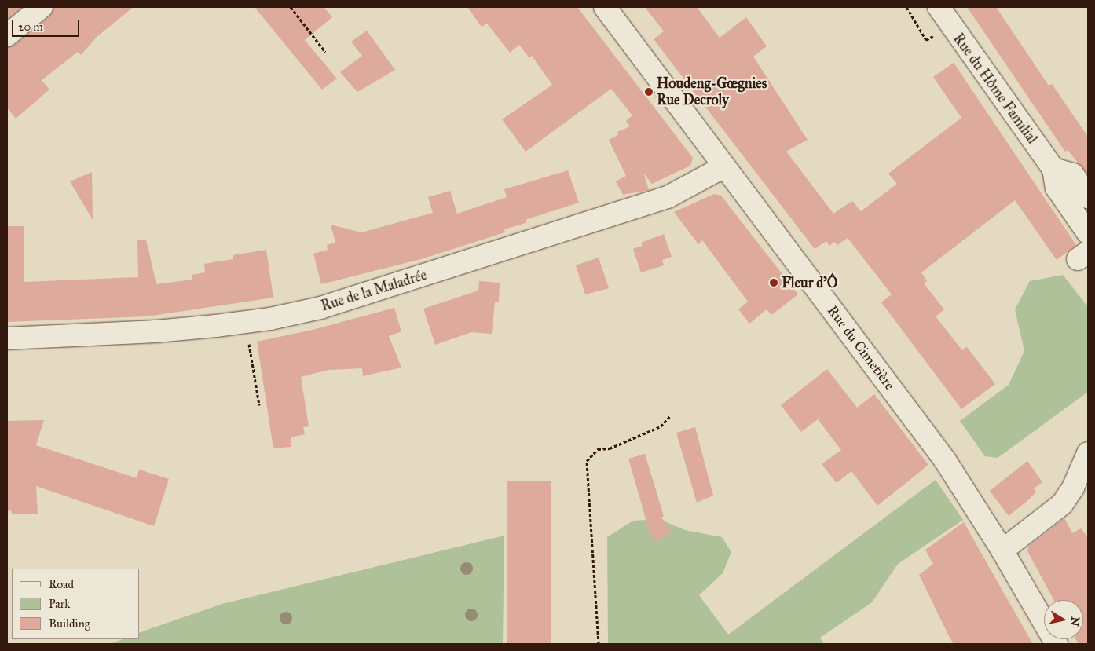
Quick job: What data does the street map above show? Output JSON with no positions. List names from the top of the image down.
{
  "streets": {
    "street": ["Rue du Hôme Familial", "Rue de la Maladrée", "Rue du Cimetière"]
  },
  "crossings": [
    ["Rue de la Maladrée", "Rue du Cimetière"]
  ],
  "places": ["Houdeng-Gœgnies Rue Decroly", "Fleur d'Ô"],
  "legend": ["Road", "Park", "Building"],
  "scale_bar": "20 m",
  "north": "right"
}
